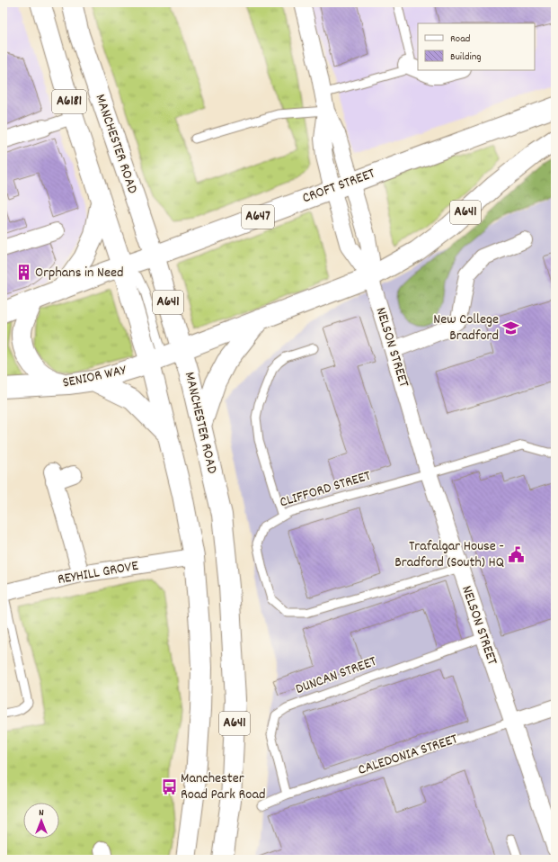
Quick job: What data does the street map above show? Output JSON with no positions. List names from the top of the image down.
{
  "streets": {
    "main road": [
      "A6181",
      "MANCHESTER ROAD",
      "CROFT STREET",
      "A641",
      "A647",
      "SENIOR WAY"
    ],
    "street": ["NELSON STREET", "REYHILL GROVE", "CALEDONIA STREET"],
    "lane": ["CLIFFORD STREET", "DUNCAN STREET"]
  },
  "crossings": [
    ["A6181", "CROFT STREET"],
    ["A6181", "A641"],
    ["A6181", "A647"],
    ["A6181", "SENIOR WAY"],
    ["MANCHESTER ROAD", "CROFT STREET"],
    ["MANCHESTER ROAD", "A641"],
    ["MANCHESTER ROAD", "SENIOR WAY"],
    ["CROFT STREET", "A647"],
    ["CROFT STREET", "NELSON STREET"],
    ["A641", "NELSON STREET"],
    ["A641", "SENIOR WAY"],
    ["A641", "REYHILL GROVE"],
    ["NELSON STREET", "CLIFFORD STREET"],
    ["NELSON STREET", "DUNCAN STREET"],
    ["NELSON STREET", "CALEDONIA STREET"],
    ["DUNCAN STREET", "CALEDONIA STREET"]
  ],
  "places": {
    "building": ["Orphans in Need"],
    "school or university": ["New College Bradford"],
    "public building": ["Trafalgar House - Bradford (South) HQ"],
    "bus stop": ["Manchester Road Park Road"]
  },
  "legend": ["Road", "Building"],
  "north": "top"
}
